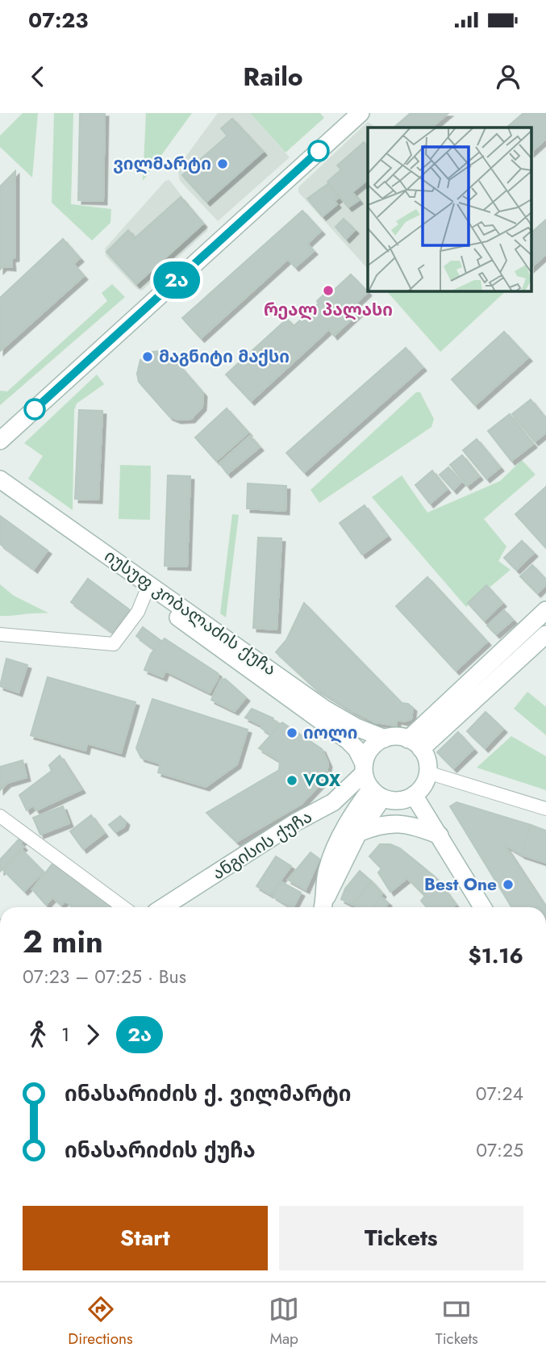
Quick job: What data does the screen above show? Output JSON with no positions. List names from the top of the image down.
{
  "streets": {
    "street": ["იუსუფ კობალაძის ქუჩა", "ანგისის ქუჩა"]
  },
  "crossings": [
    ["იუსუფ კობალაძის ქუჩა", "ანგისის ქუჩა"]
  ],
  "places": [
    "ვილმარტი",
    "რეალ პალასი",
    "მაგნიტი მაქსი",
    "იოლი",
    "VOX",
    "Best One"
  ],
  "lines": ["bus line 2ა"],
  "page": {
    "status": "07:23",
    "header": "Railo",
    "on_map": "2ა",
    "heading": ["2 min", "07:23 – 07:25 · Bus", "$1.16"],
    "legs": ["1", "2ა"],
    "list": [
      {
        "name": "ინასარიძის ქ. ვილმარტი",
        "value": "07:24"
      },
      {
        "name": "ინასარიძის ქუჩა",
        "value": "07:25"
      }
    ],
    "buttons": ["Start", "Tickets"],
    "tabs": ["Directions", "Map", "Tickets"]
  }
}
